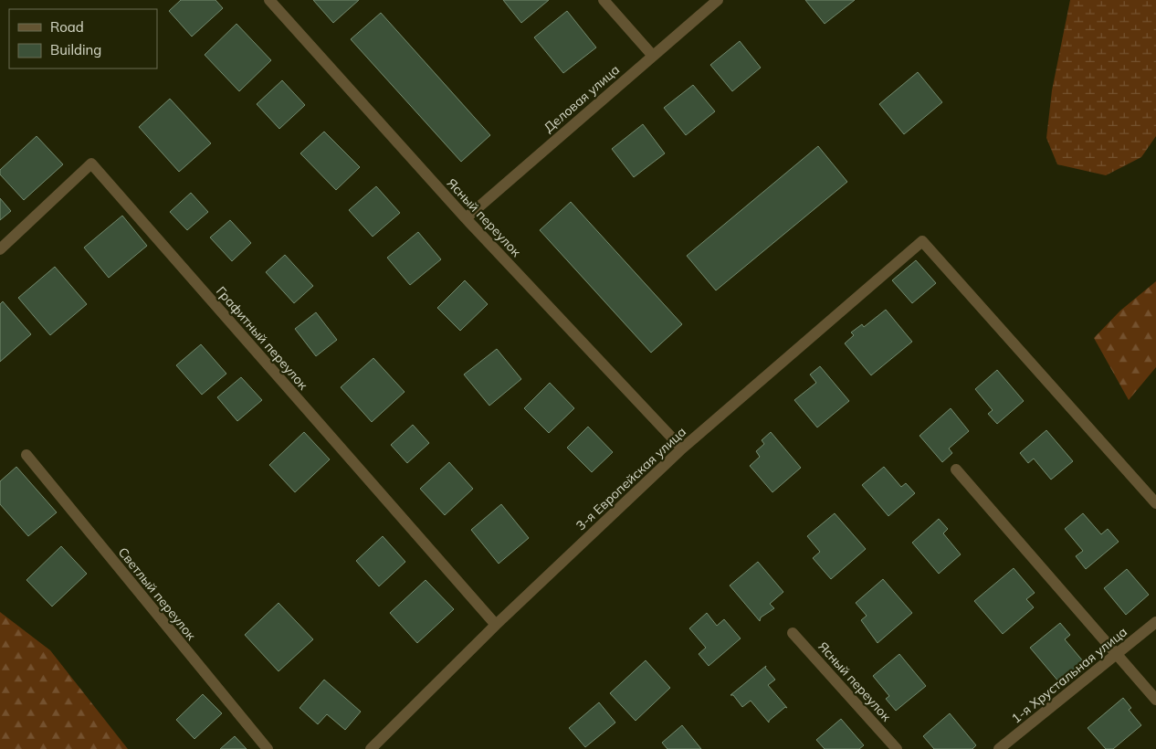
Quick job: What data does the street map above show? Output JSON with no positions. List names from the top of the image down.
{
  "streets": {
    "street": [
      "Деловая улица",
      "Ясный переулок",
      "Графитный переулок",
      "3-я Европейская улица",
      "Светлый переулок",
      "1-я Хрустальная улица"
    ]
  },
  "crossings": [
    ["Деловая улица", "Ясный переулок"],
    ["Ясный переулок", "3-я Европейская улица"],
    ["Графитный переулок", "3-я Европейская улица"]
  ],
  "legend": ["Road", "Building"]
}
